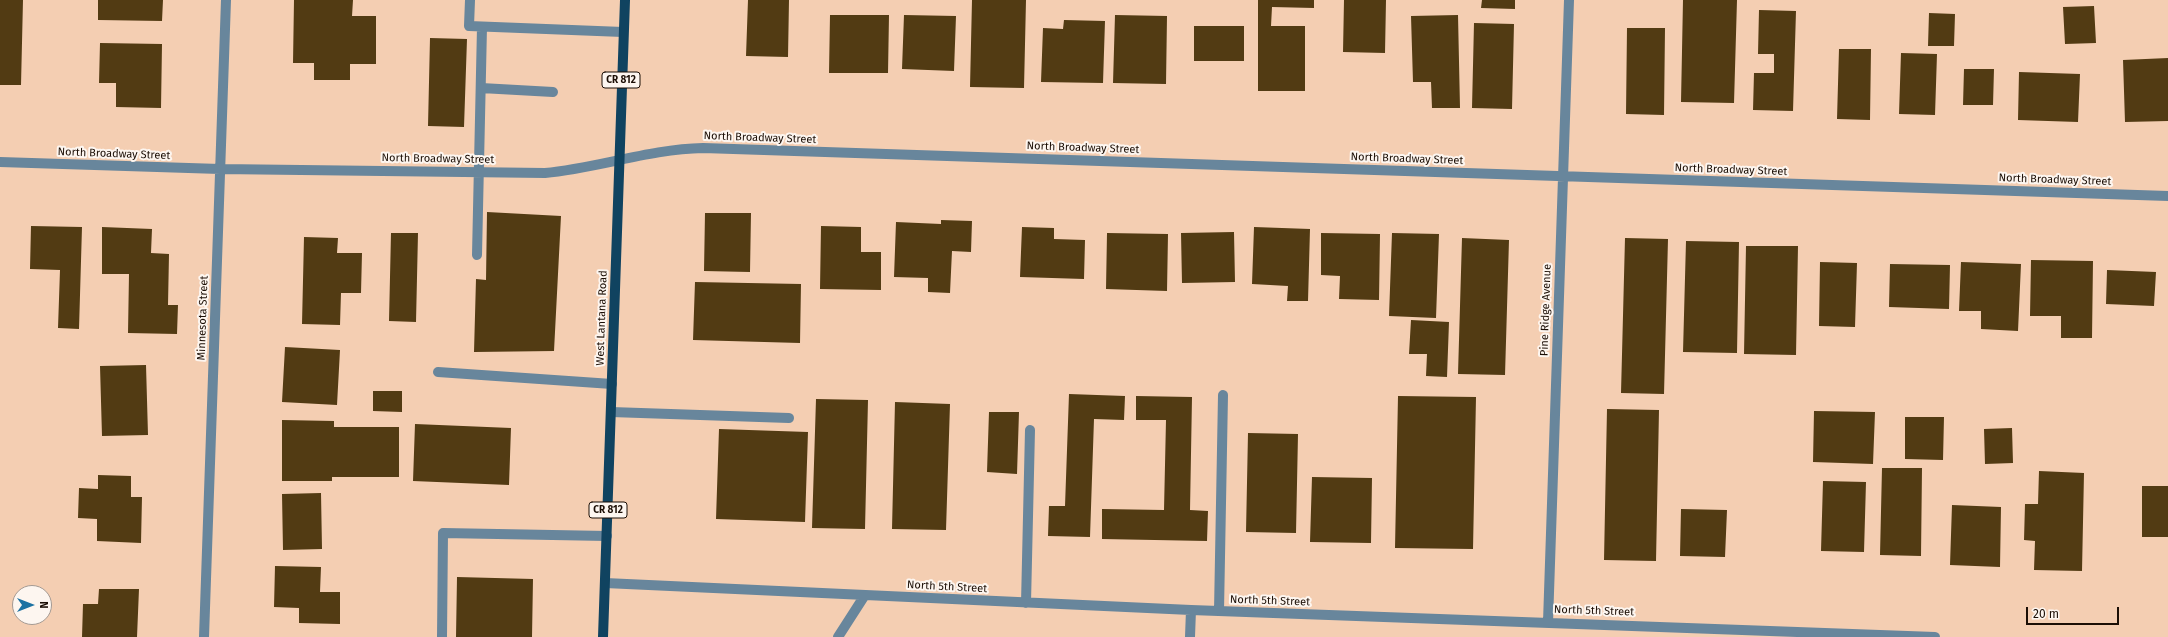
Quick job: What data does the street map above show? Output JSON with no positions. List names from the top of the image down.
{
  "streets": {
    "main road": ["CR 812", "West Lantana Road"],
    "street": [
      "North Broadway Street",
      "Pine Ridge Avenue",
      "Minnesota Street",
      "North 5th Street"
    ]
  },
  "crossings": [
    ["North Broadway Street", "Pine Ridge Avenue"],
    ["North Broadway Street", "Minnesota Street"],
    ["North Broadway Street", "West Lantana Road"],
    ["Pine Ridge Avenue", "North 5th Street"],
    ["West Lantana Road", "North 5th Street"]
  ],
  "scale_bar": "20 m",
  "north": "right"
}
